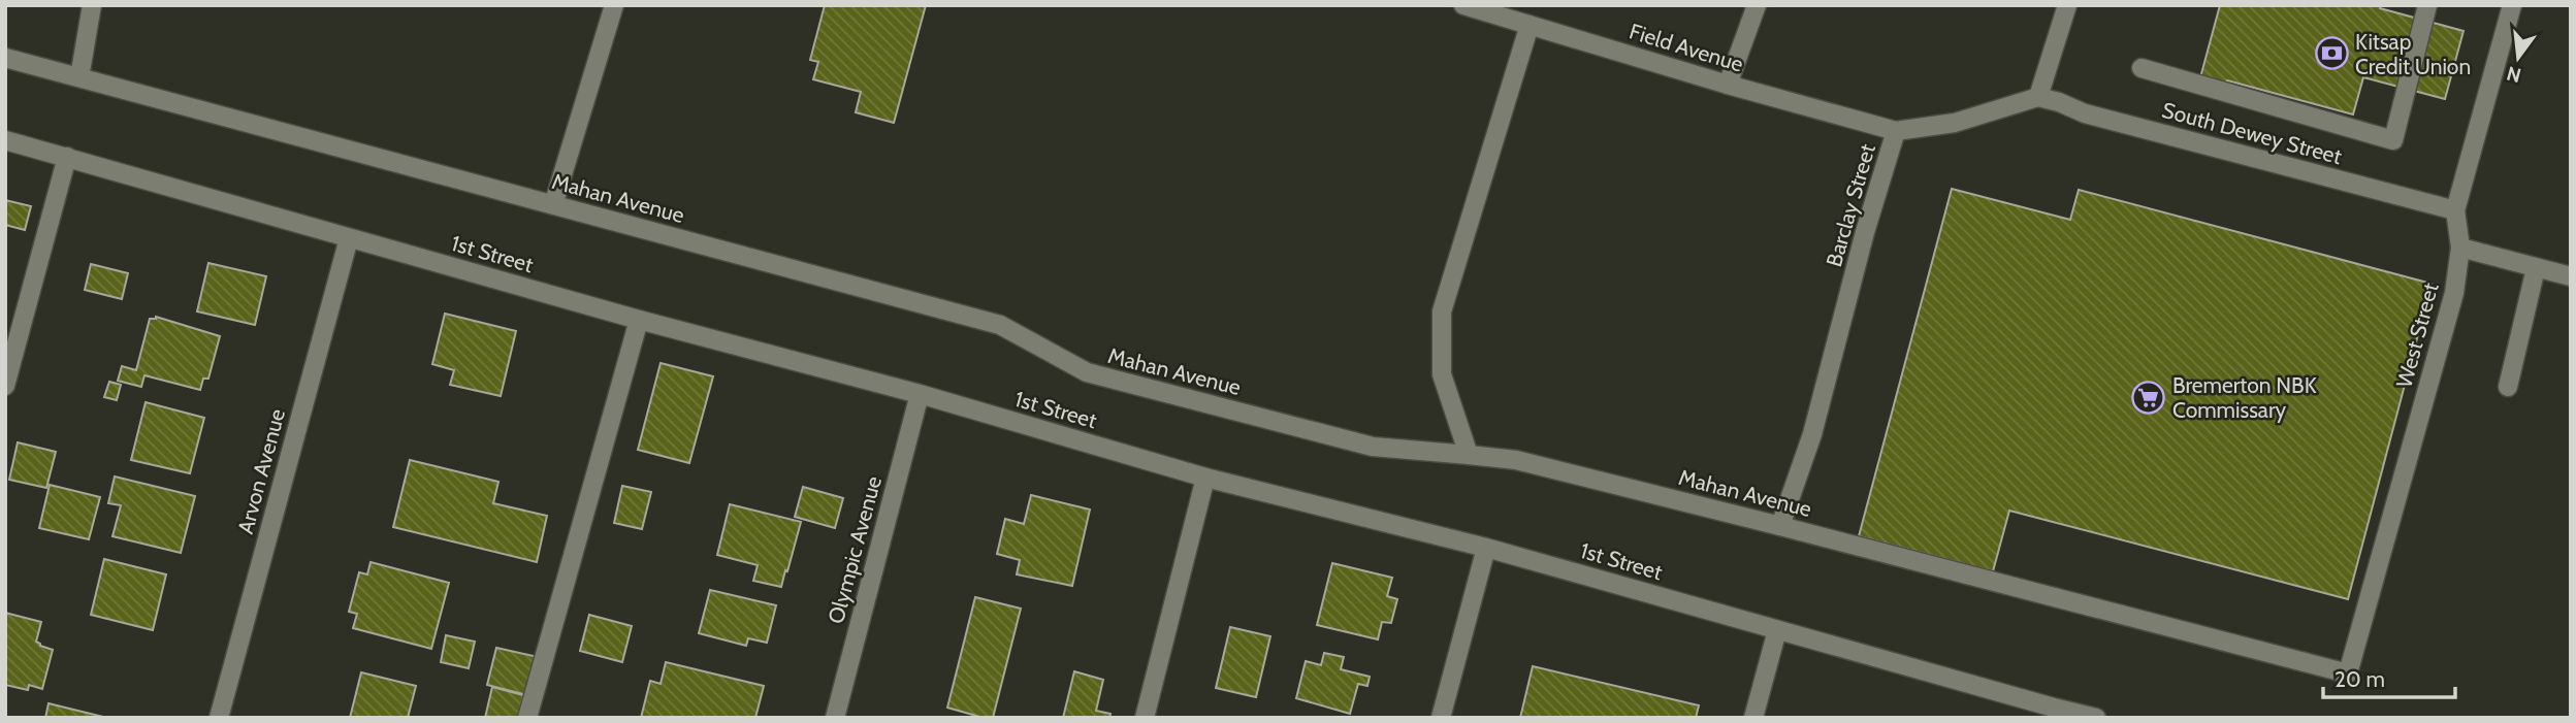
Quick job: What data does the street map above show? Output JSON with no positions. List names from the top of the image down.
{
  "streets": {
    "street": [
      "Field Avenue",
      "South Dewey Street",
      "Mahan Avenue",
      "Barclay Street",
      "1st Street",
      "West Street",
      "Arvon Avenue",
      "Olympic Avenue"
    ]
  },
  "crossings": [
    ["Field Avenue", "Barclay Street"],
    ["South Dewey Street", "Barclay Street"],
    ["South Dewey Street", "West Street"],
    ["Mahan Avenue", "Barclay Street"],
    ["Mahan Avenue", "West Street"],
    ["1st Street", "Arvon Avenue"],
    ["1st Street", "Olympic Avenue"]
  ],
  "places": {
    "bank": ["Kitsap Credit Union"],
    "supermarket": ["Bremerton NBK Commissary"]
  },
  "scale_bar": "20 m",
  "north": "bottom"
}
